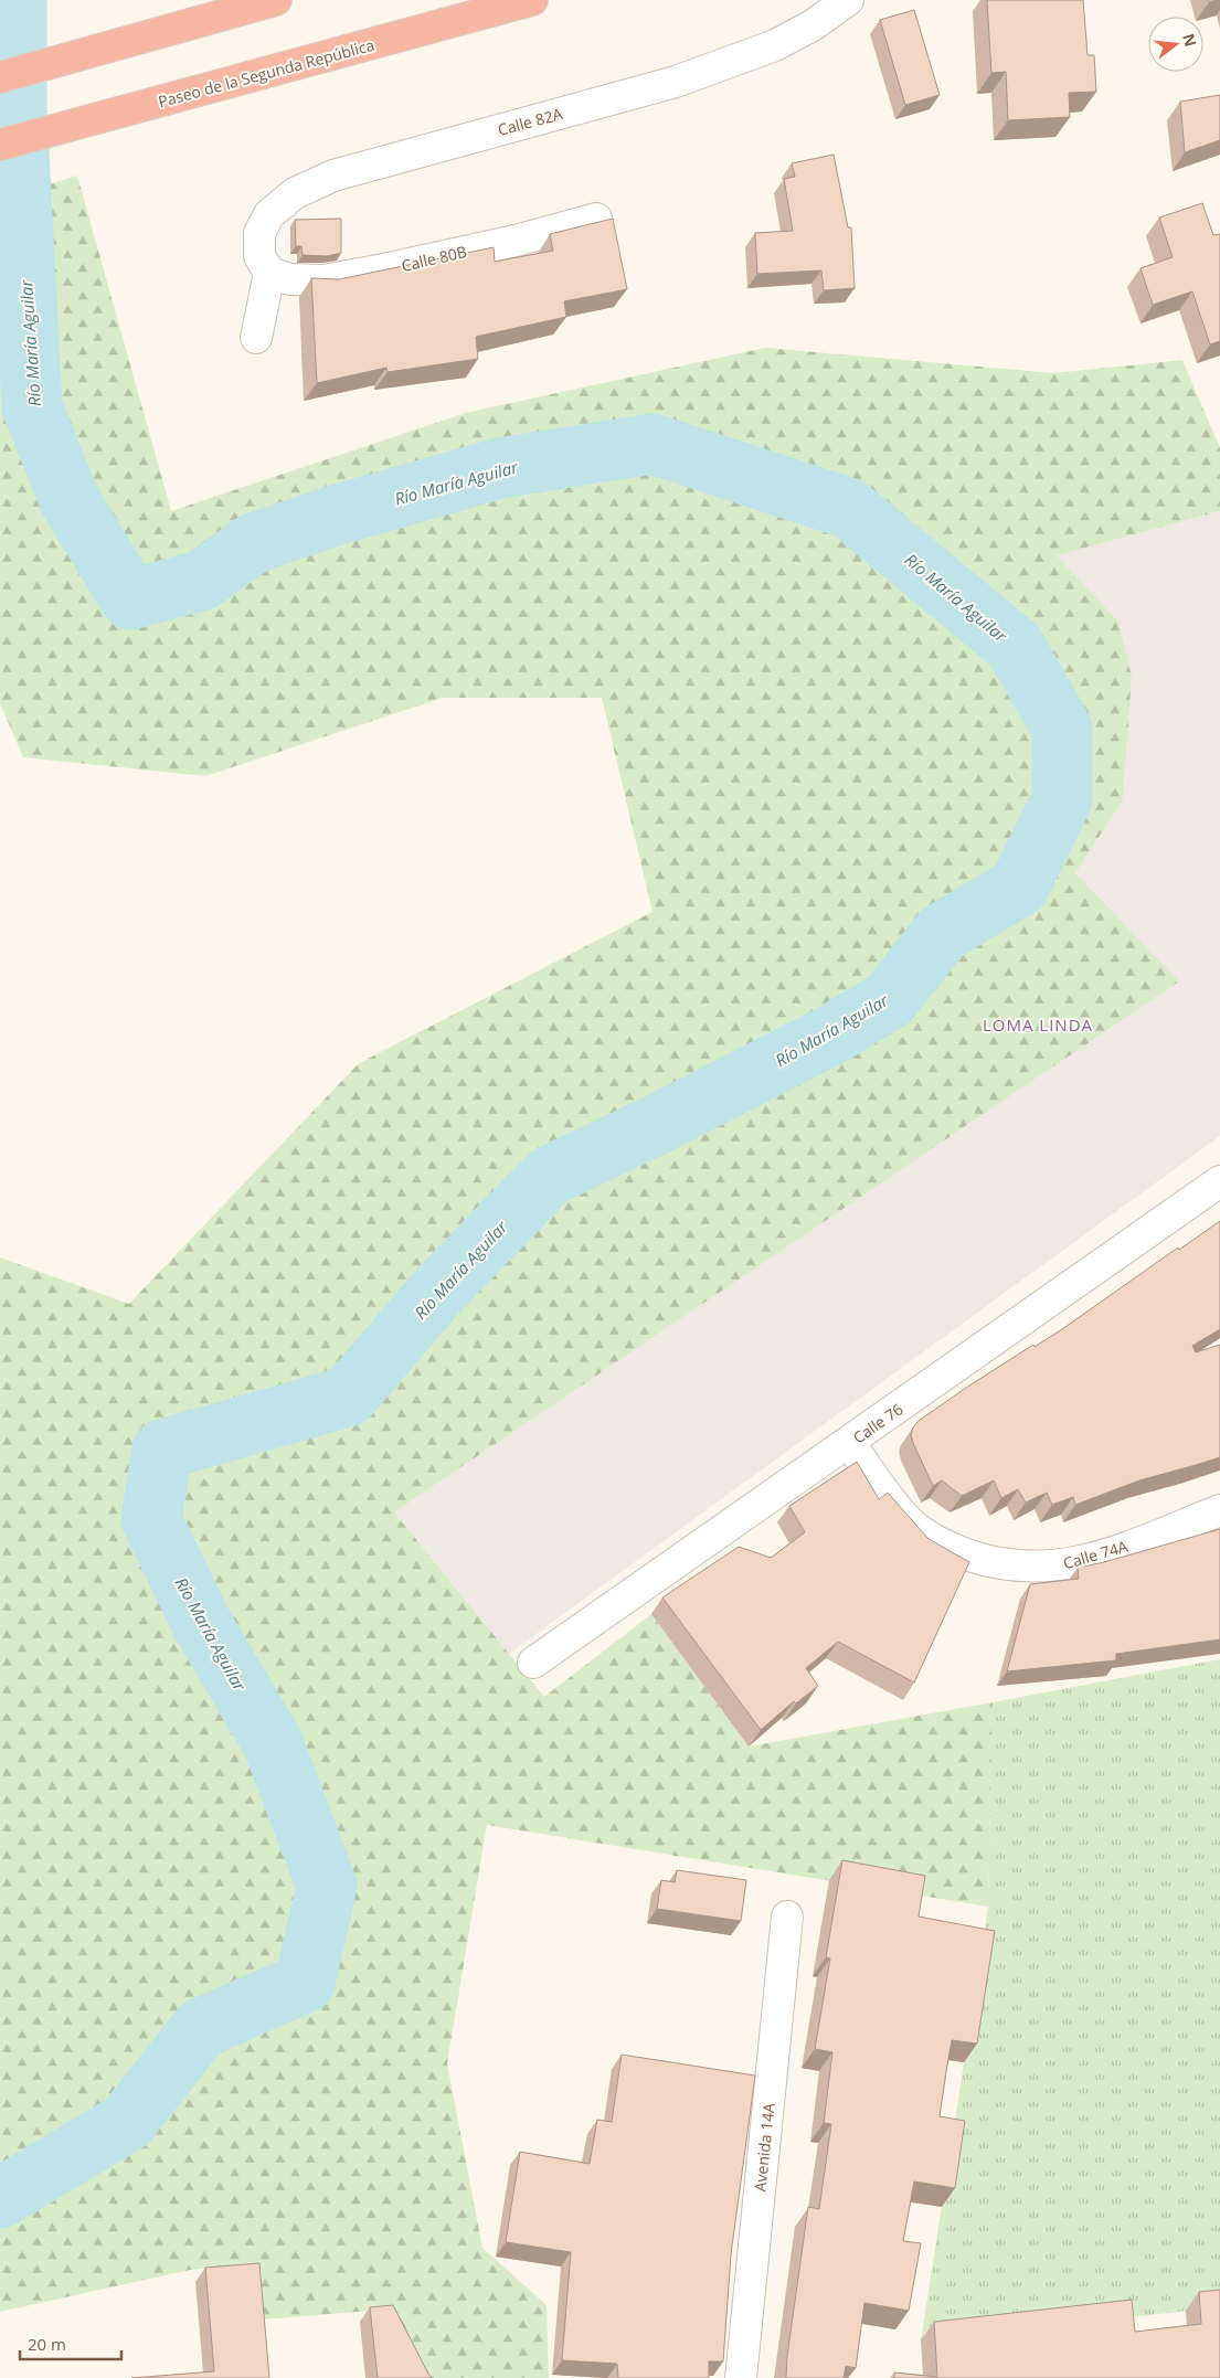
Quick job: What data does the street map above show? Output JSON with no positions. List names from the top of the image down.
{
  "streets": {
    "highway": ["Paseo de la Segunda República"],
    "street": [
      "Calle 82A",
      "Calle 80B",
      "Calle 76",
      "Calle 74A",
      "Avenida 14A"
    ]
  },
  "crossings": [
    ["Calle 82A", "Calle 80B"],
    ["Calle 76", "Calle 74A"]
  ],
  "districts": ["LOMA LINDA"],
  "water": ["Río María Aguilar"],
  "scale_bar": "20 m",
  "north": "right"
}
